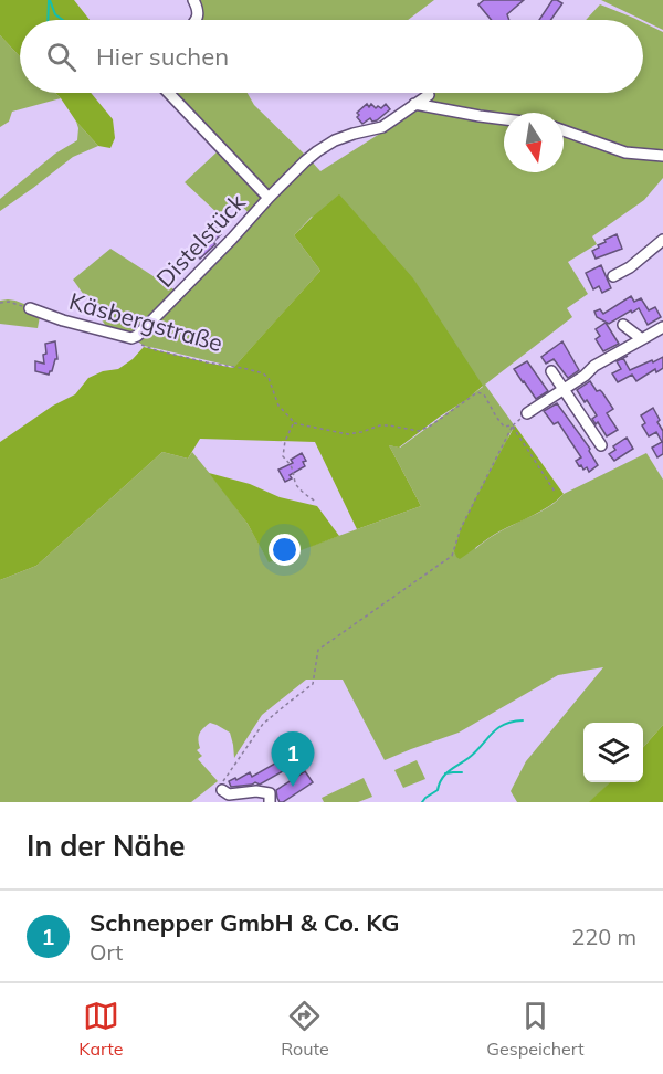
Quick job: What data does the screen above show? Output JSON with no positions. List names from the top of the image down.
{
  "streets": {
    "street": ["Distelstück", "Käsbergstraße"]
  },
  "crossings": [
    ["Distelstück", "Käsbergstraße"]
  ],
  "north": "bottom",
  "page": {
    "search": "Hier suchen",
    "pins": "1",
    "heading": "In der Nähe",
    "list": [
      {
        "mark": "1",
        "name": "Schnepper GmbH & Co. KG",
        "note": "Ort",
        "value": "220 m"
      }
    ],
    "nav": ["Karte", "Route", "Gespeichert"]
  }
}
